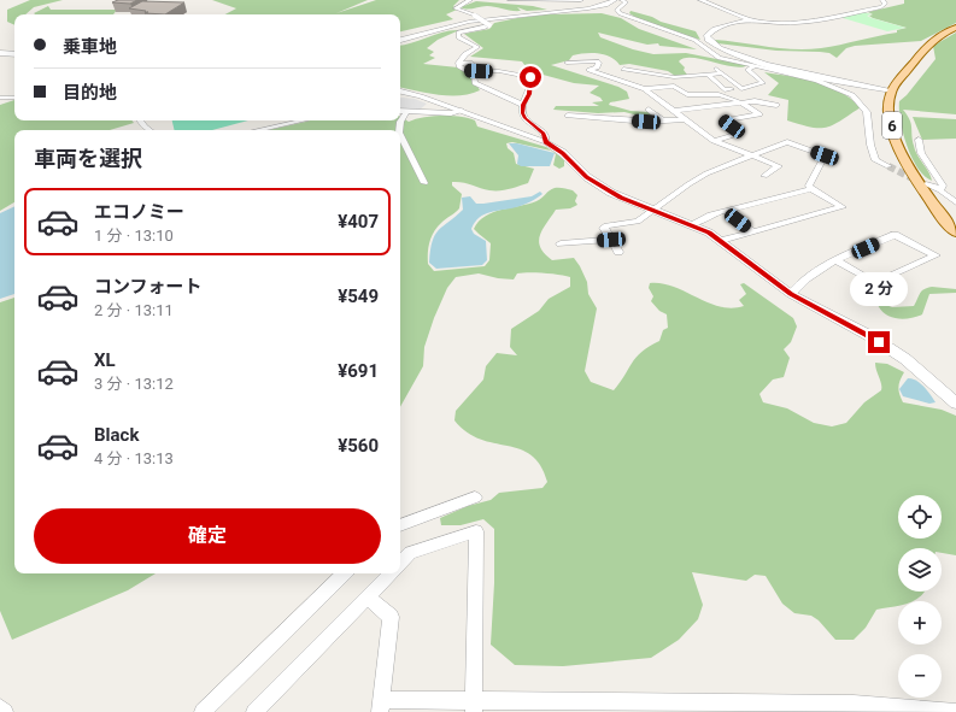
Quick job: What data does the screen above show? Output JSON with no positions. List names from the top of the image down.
{
  "streets": {
    "main road": ["6"]
  },
  "page": {
    "banner": ["乗車地", "目的地"],
    "heading": "車両を選択",
    "list": [
      {
        "name": "エコノミー",
        "note": "1 分 · 13:10",
        "value": "¥407"
      },
      {
        "name": "コンフォート",
        "note": "2 分 · 13:11",
        "value": "¥549"
      },
      {
        "name": "XL",
        "note": "3 分 · 13:12",
        "value": "¥691"
      },
      {
        "name": "Black",
        "note": "4 分 · 13:13",
        "value": "¥560"
      }
    ],
    "bubble": "2 分",
    "map_buttons": ["+", "−"],
    "buttons": "確定"
  }
}
